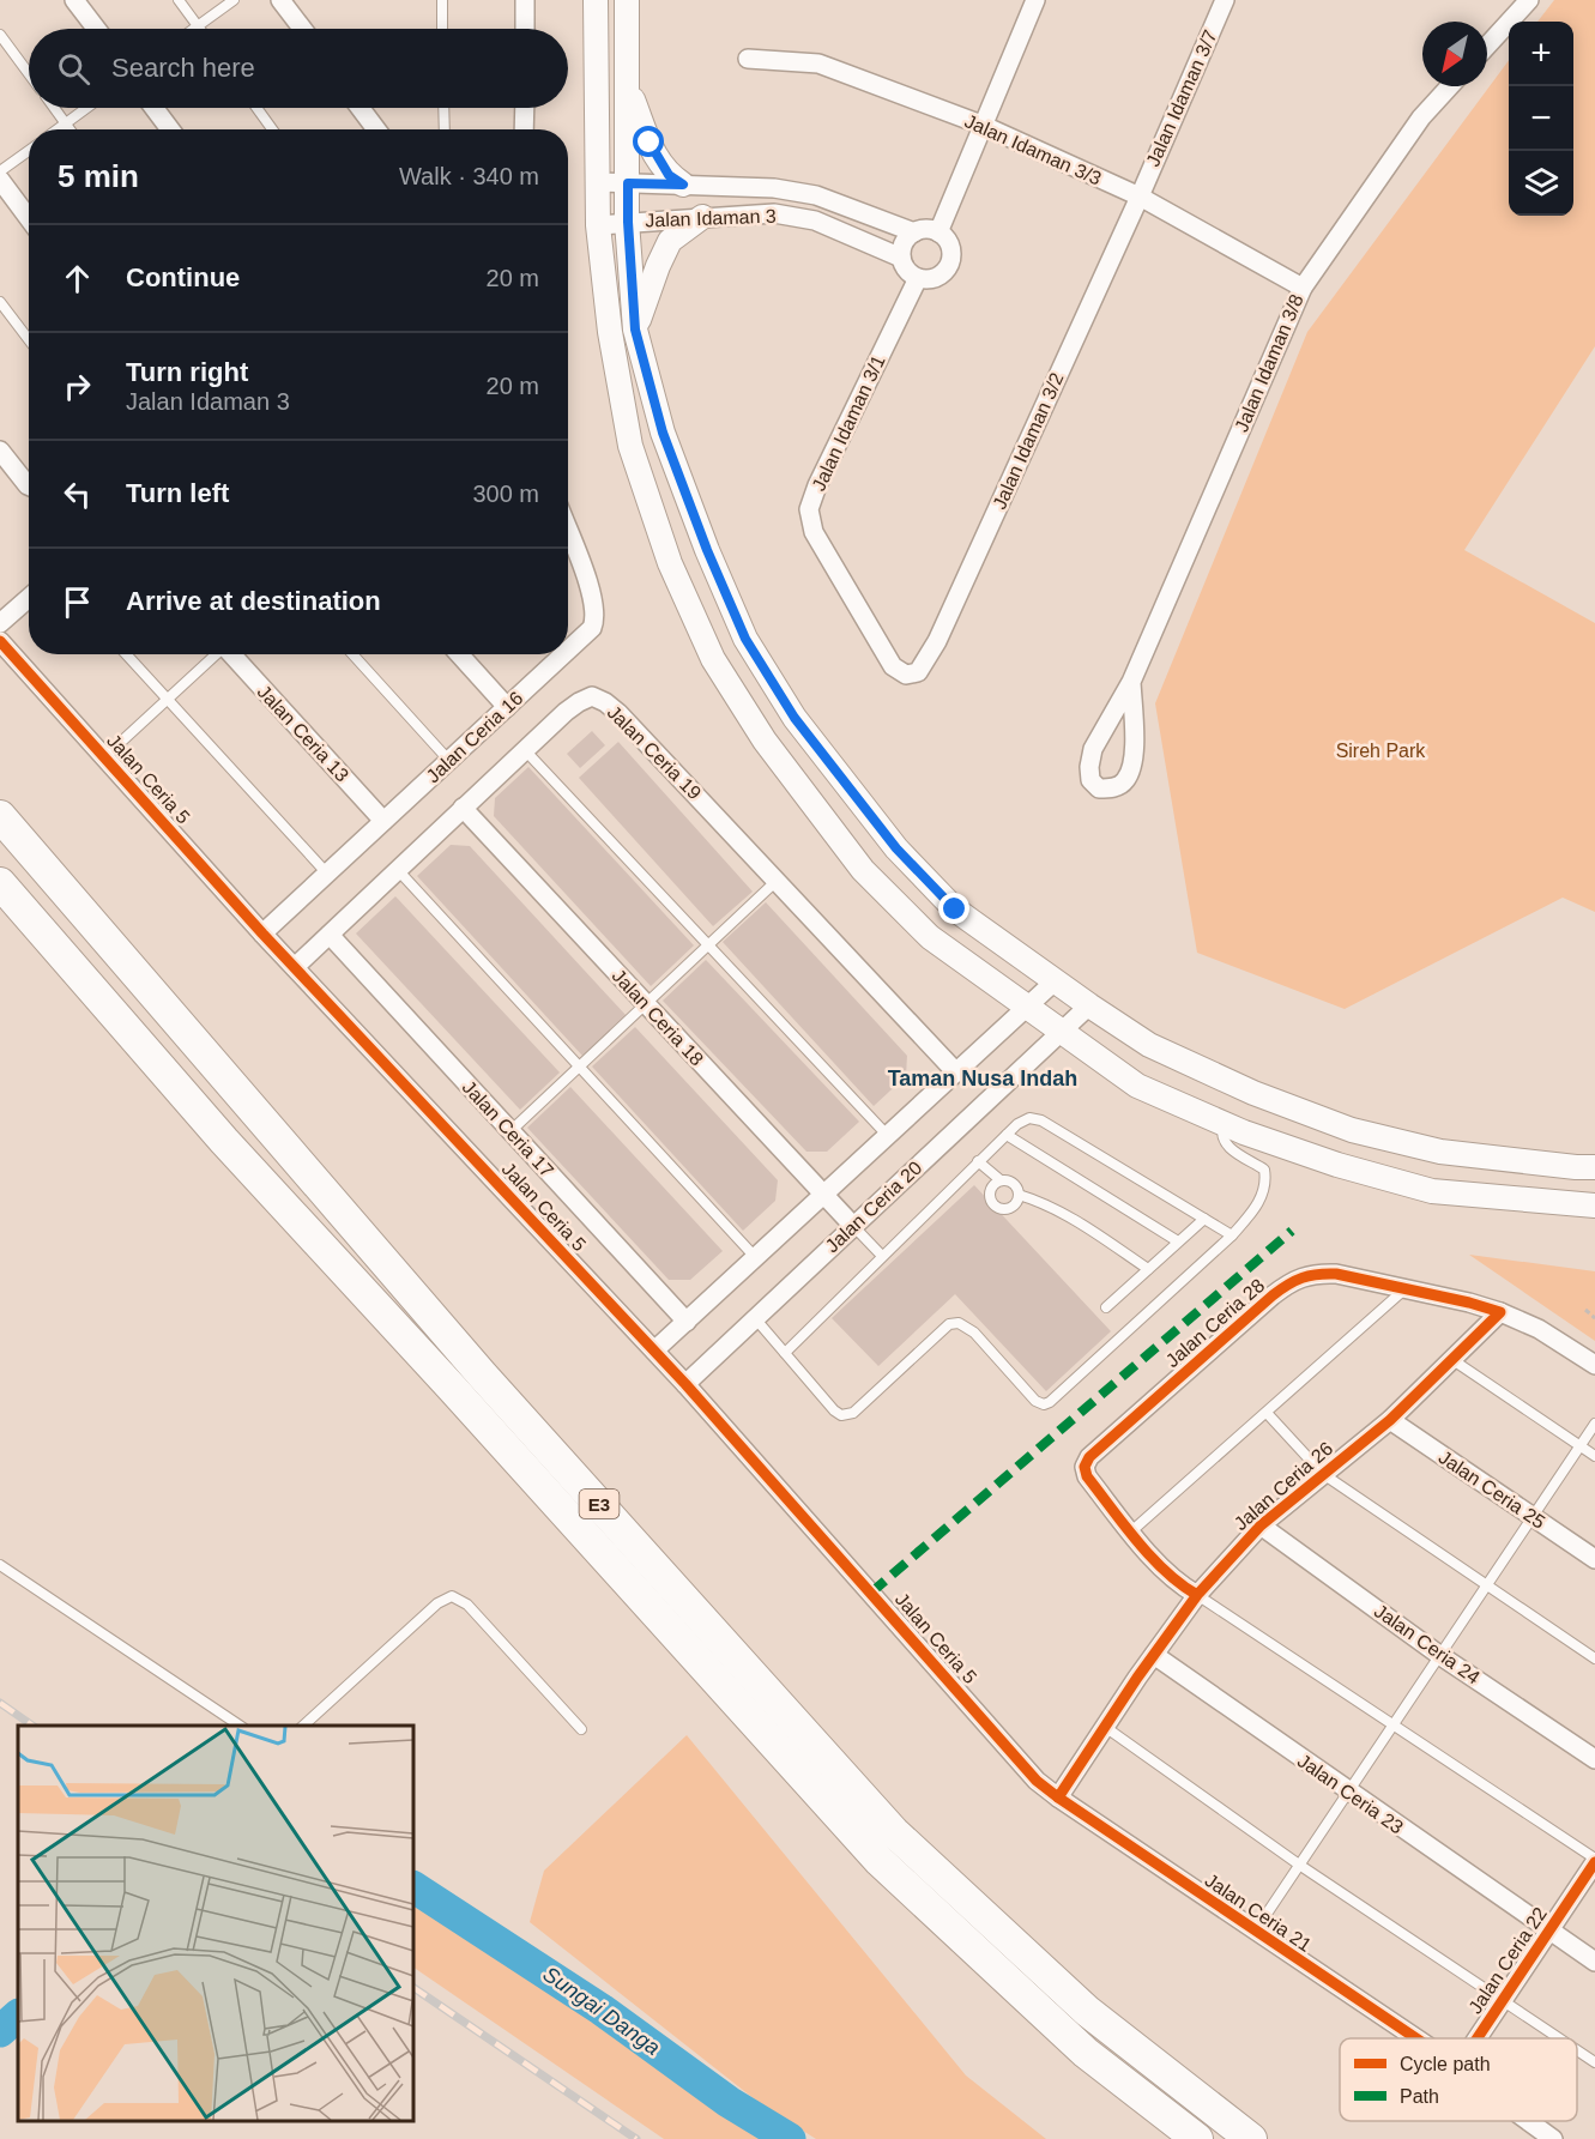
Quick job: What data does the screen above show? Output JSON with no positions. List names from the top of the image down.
{
  "streets": {
    "highway": ["E3"],
    "street": [
      "Jalan Idaman 3/7",
      "Jalan Idaman 3/3",
      "Jalan Idaman 3",
      "Jalan Idaman 3/8",
      "Jalan Idaman 3/1",
      "Jalan Idaman 3/2",
      "Jalan Ceria 13",
      "Jalan Ceria 16",
      "Jalan Ceria 19",
      "Jalan Ceria 5",
      "Jalan Ceria 18",
      "Jalan Ceria 17",
      "Jalan Ceria 20",
      "Jalan Ceria 28",
      "Jalan Ceria 26",
      "Jalan Ceria 25",
      "Jalan Ceria 24",
      "Jalan Ceria 23",
      "Jalan Ceria 21",
      "Jalan Ceria 22"
    ]
  },
  "crossings": [
    ["Jalan Idaman 3/7", "Jalan Idaman 3/3"],
    ["Jalan Idaman 3/7", "Jalan Idaman 3/2"],
    ["Jalan Idaman 3/3", "Jalan Idaman 3/8"],
    ["Jalan Idaman 3/3", "Jalan Idaman 3/2"],
    ["Jalan Idaman 3", "Jalan Idaman 3/1"],
    ["Jalan Idaman 3/1", "Jalan Idaman 3/2"],
    ["Jalan Ceria 13", "Jalan Ceria 16"],
    ["Jalan Ceria 16", "Jalan Ceria 5"],
    ["Jalan Ceria 19", "Jalan Ceria 5"],
    ["Jalan Ceria 19", "Jalan Ceria 18"],
    ["Jalan Ceria 19", "Jalan Ceria 17"],
    ["Jalan Ceria 5", "Jalan Ceria 20"],
    ["Jalan Ceria 5", "Jalan Ceria 26"],
    ["Jalan Ceria 5", "Jalan Ceria 21"],
    ["Jalan Ceria 18", "Jalan Ceria 20"],
    ["Jalan Ceria 28", "Jalan Ceria 26"],
    ["Jalan Ceria 26", "Jalan Ceria 25"],
    ["Jalan Ceria 26", "Jalan Ceria 24"],
    ["Jalan Ceria 26", "Jalan Ceria 23"],
    ["Jalan Ceria 26", "Jalan Ceria 21"],
    ["Jalan Ceria 23", "Jalan Ceria 22"]
  ],
  "districts": ["Taman Nusa Indah"],
  "water": ["Sungai Danga"],
  "parks": ["Sireh Park"],
  "legend": ["Cycle path", "Path"],
  "north": "bottom left",
  "page": {
    "map_buttons": ["+", "−"],
    "search": "Search here",
    "heading": ["5 min", "Walk · 340 m"],
    "list": [
      ["Continue", "20 m"],
      ["Turn right", "Jalan Idaman 3", "20 m"],
      ["Turn left", "300 m"],
      "Arrive at destination"
    ]
  }
}
